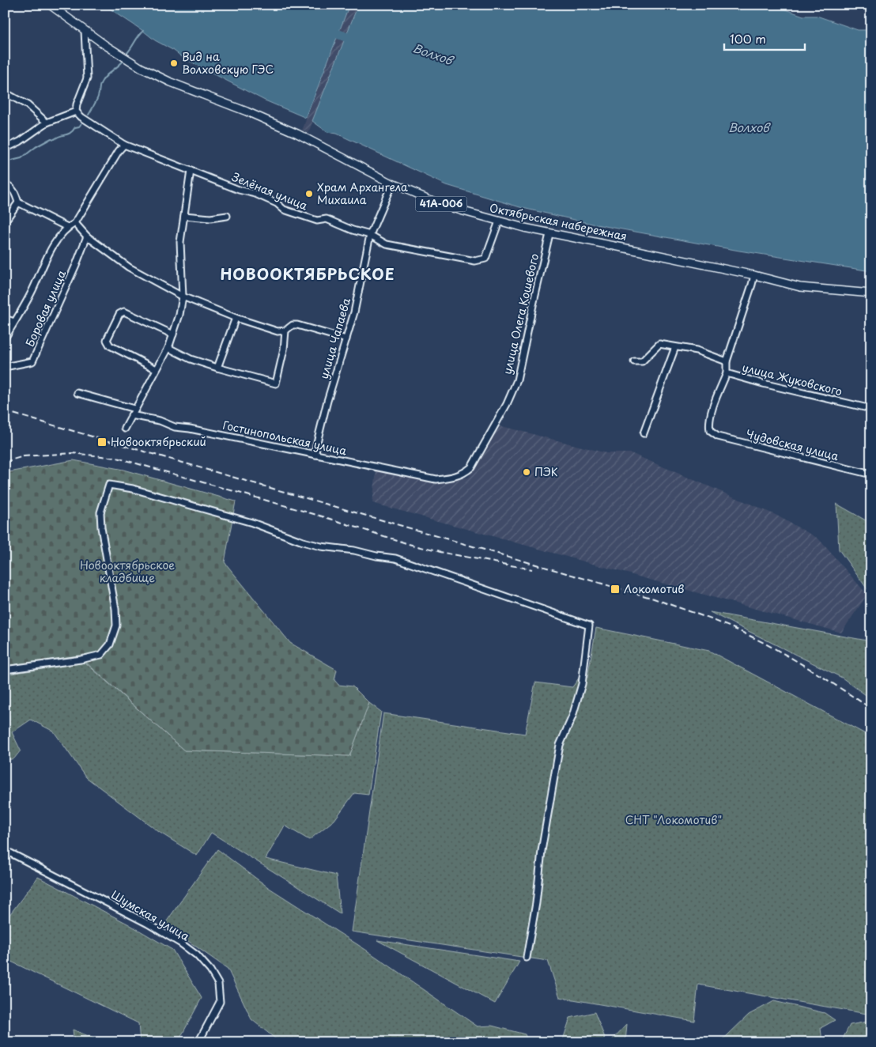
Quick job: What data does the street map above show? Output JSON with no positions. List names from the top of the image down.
{
  "streets": {
    "main road": ["41А-006", "Октябрьская набережная"],
    "street": [
      "Зелёная улица",
      "Боровая улица",
      "улица Олега Кошевого",
      "улица Чапаева",
      "улица Жуковского",
      "Гостинопольская улица",
      "Чудовская улица",
      "Шумская улица"
    ]
  },
  "crossings": [
    ["Зелёная улица", "Октябрьская набережная"],
    ["Зелёная улица", "улица Чапаева"],
    ["Октябрьская набережная", "улица Олега Кошевого"],
    ["Октябрьская набережная", "улица Чапаева"],
    ["Октябрьская набережная", "улица Жуковского"],
    ["улица Олега Кошевого", "Гостинопольская улица"],
    ["улица Чапаева", "Гостинопольская улица"],
    ["улица Жуковского", "Чудовская улица"]
  ],
  "districts": ["НОВООКТЯБРЬСКОЕ"],
  "water": ["Волхов"],
  "parks": ["Новооктябрьское кладбище", "СНТ \"Локомотив\""],
  "places": {
    "other": ["Вид на Волховскую ГЭС", "Храм Архангела Михаила", "ПЭК"],
    "transit": ["Новооктябрьский", "Локомотив"]
  },
  "scale_bar": "100 m"
}
